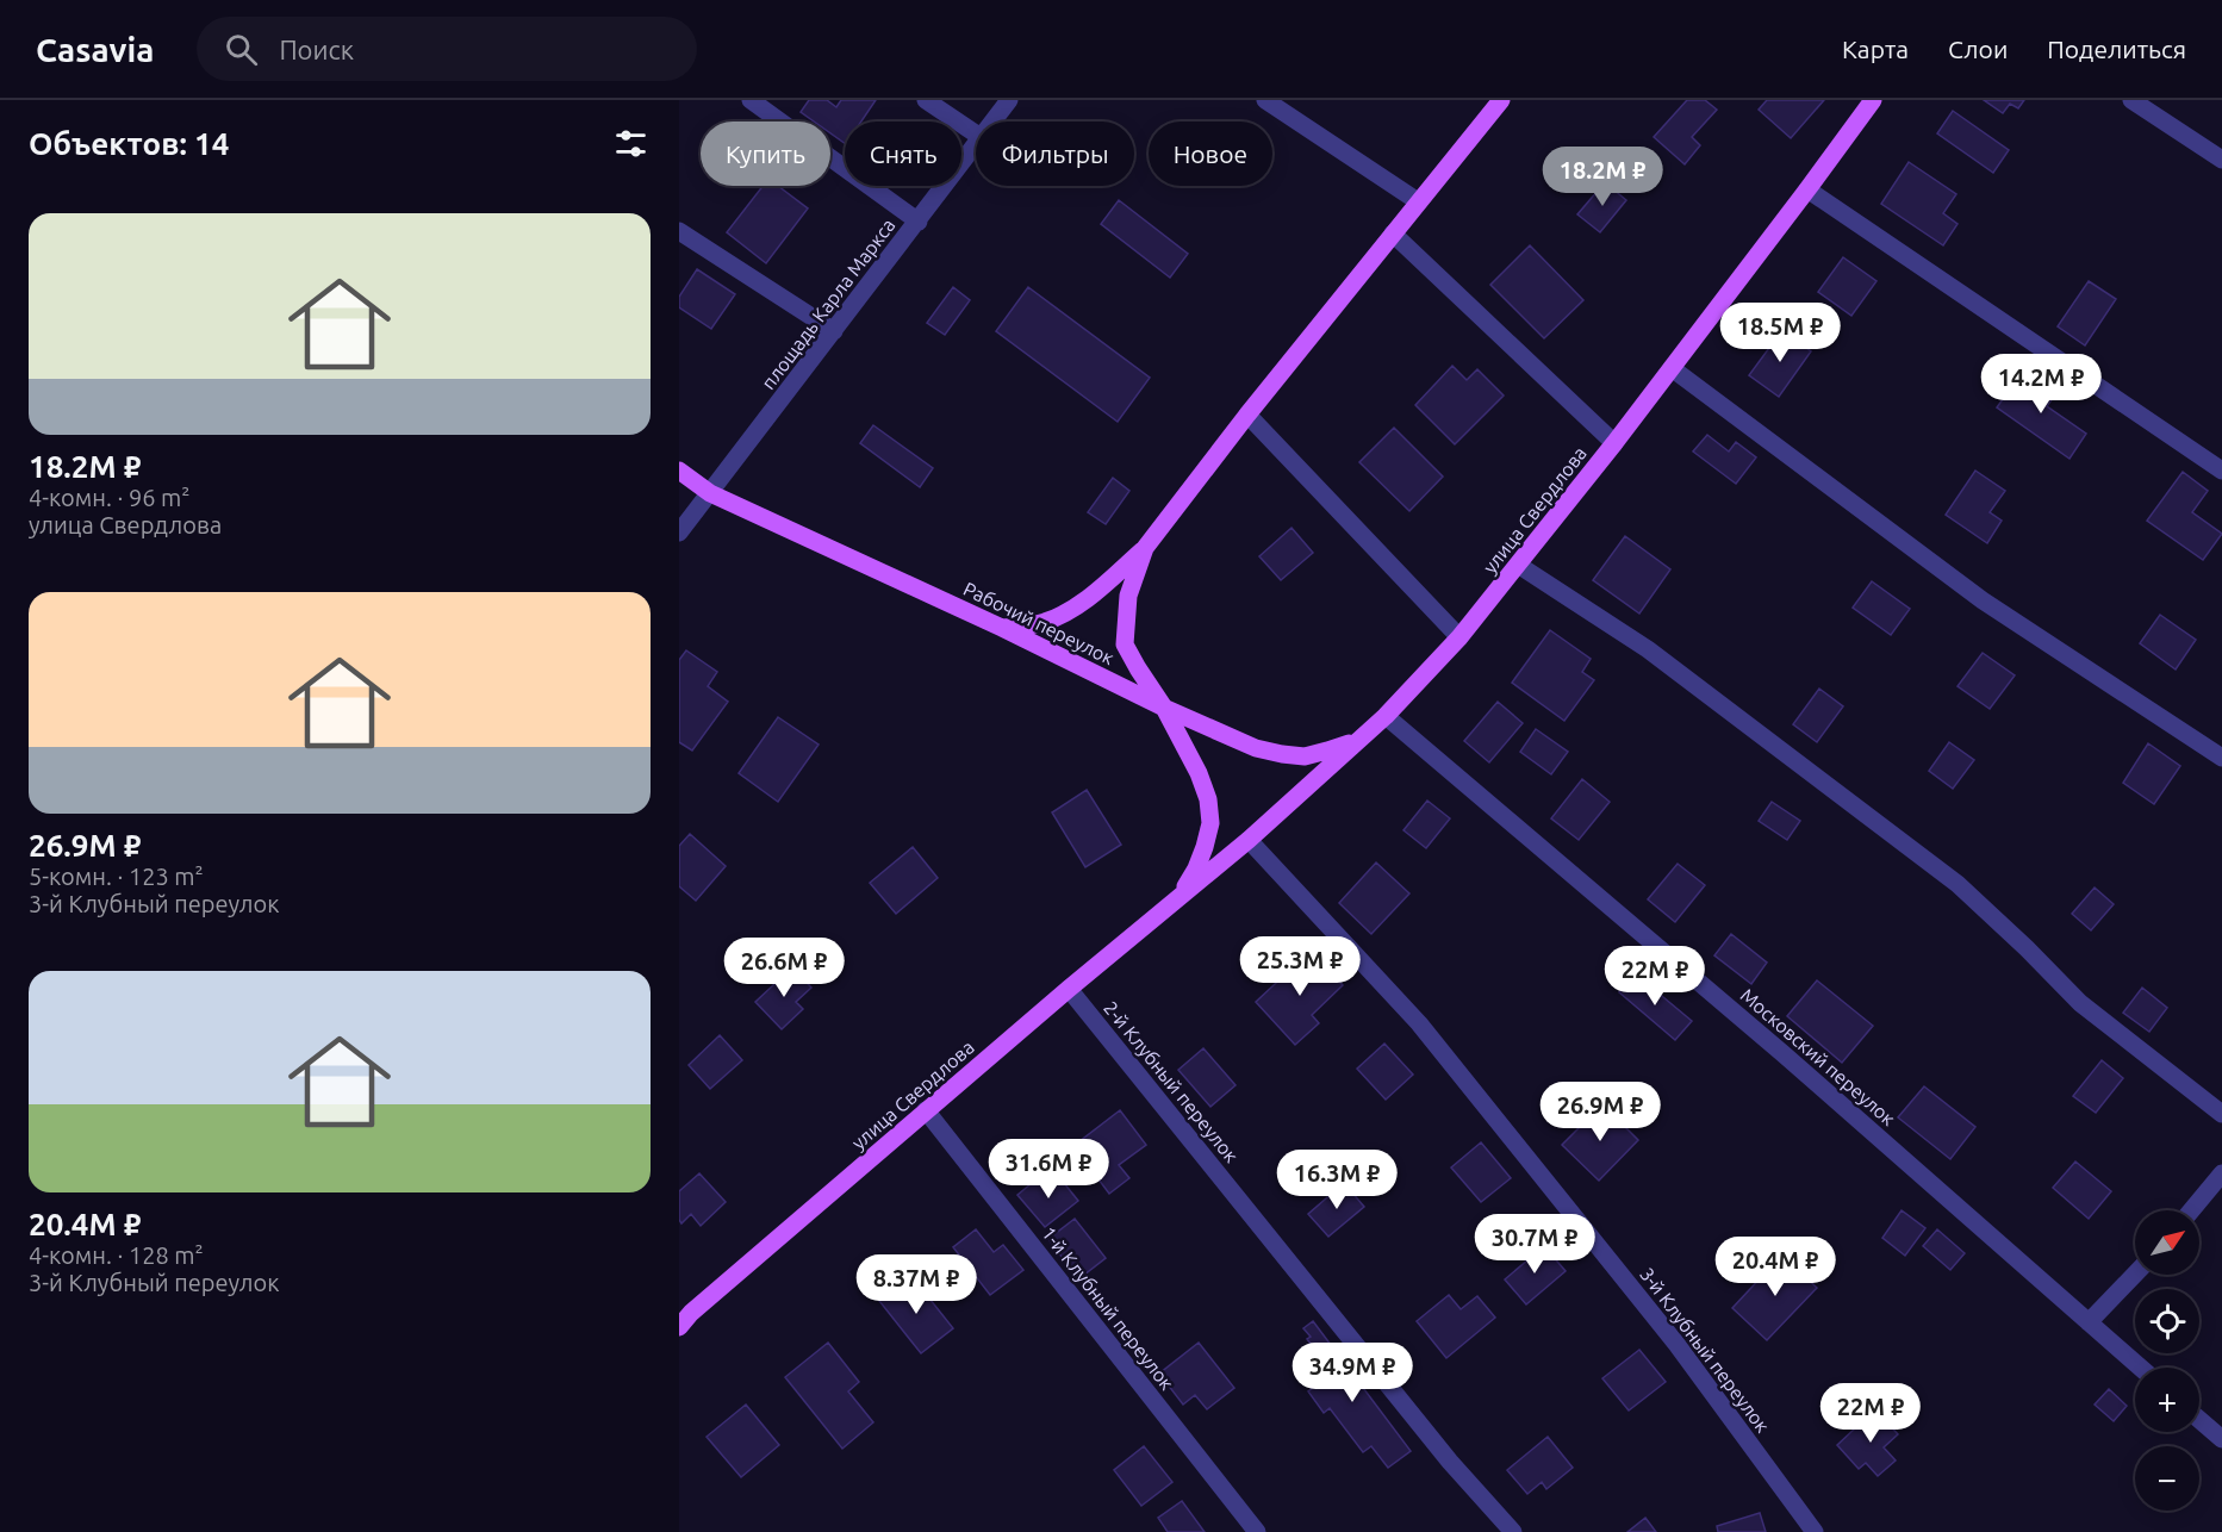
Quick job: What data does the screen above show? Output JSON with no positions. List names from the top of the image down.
{
  "streets": {
    "main road": ["улица Свердлова", "Рабочий переулок"],
    "street": [
      "площадь Карла Маркса",
      "Московский переулок",
      "2-й Клубный переулок",
      "1-й Клубный переулок",
      "3-й Клубный переулок"
    ]
  },
  "crossings": [
    ["площадь Карла Маркса", "Рабочий переулок"],
    ["улица Свердлова", "Рабочий переулок"],
    ["улица Свердлова", "Московский переулок"],
    ["улица Свердлова", "2-й Клубный переулок"],
    ["улица Свердлова", "1-й Клубный переулок"],
    ["улица Свердлова", "3-й Клубный переулок"],
    ["Рабочий переулок", "Московский переулок"]
  ],
  "north": "top right",
  "page": {
    "header": "Casavia",
    "search": "Поиск",
    "nav": ["Карта", "Слои", "Поделиться"],
    "heading": "Объектов: 14",
    "chip": [
      "Купить",
      "Снять",
      "Фильтры",
      "Новое"
    ],
    "price": [
      "18.2M ₽",
      "18.5M ₽",
      "14.2M ₽",
      "25.3M ₽",
      "26.6M ₽",
      "22M ₽",
      "26.9M ₽",
      "31.6M ₽",
      "16.3M ₽",
      "30.7M ₽",
      "20.4M ₽",
      "8.37M ₽",
      "34.9M ₽",
      "22M ₽"
    ],
    "list": [
      {
        "name": "18.2M ₽",
        "note": "4-комн. · 96 m² · улица Свердлова"
      },
      {
        "name": "26.9M ₽",
        "note": "5-комн. · 123 m² · 3-й Клубный переулок"
      },
      {
        "name": "20.4M ₽",
        "note": "4-комн. · 128 m² · 3-й Клубный переулок"
      }
    ],
    "map_buttons": ["+", "−"]
  }
}
